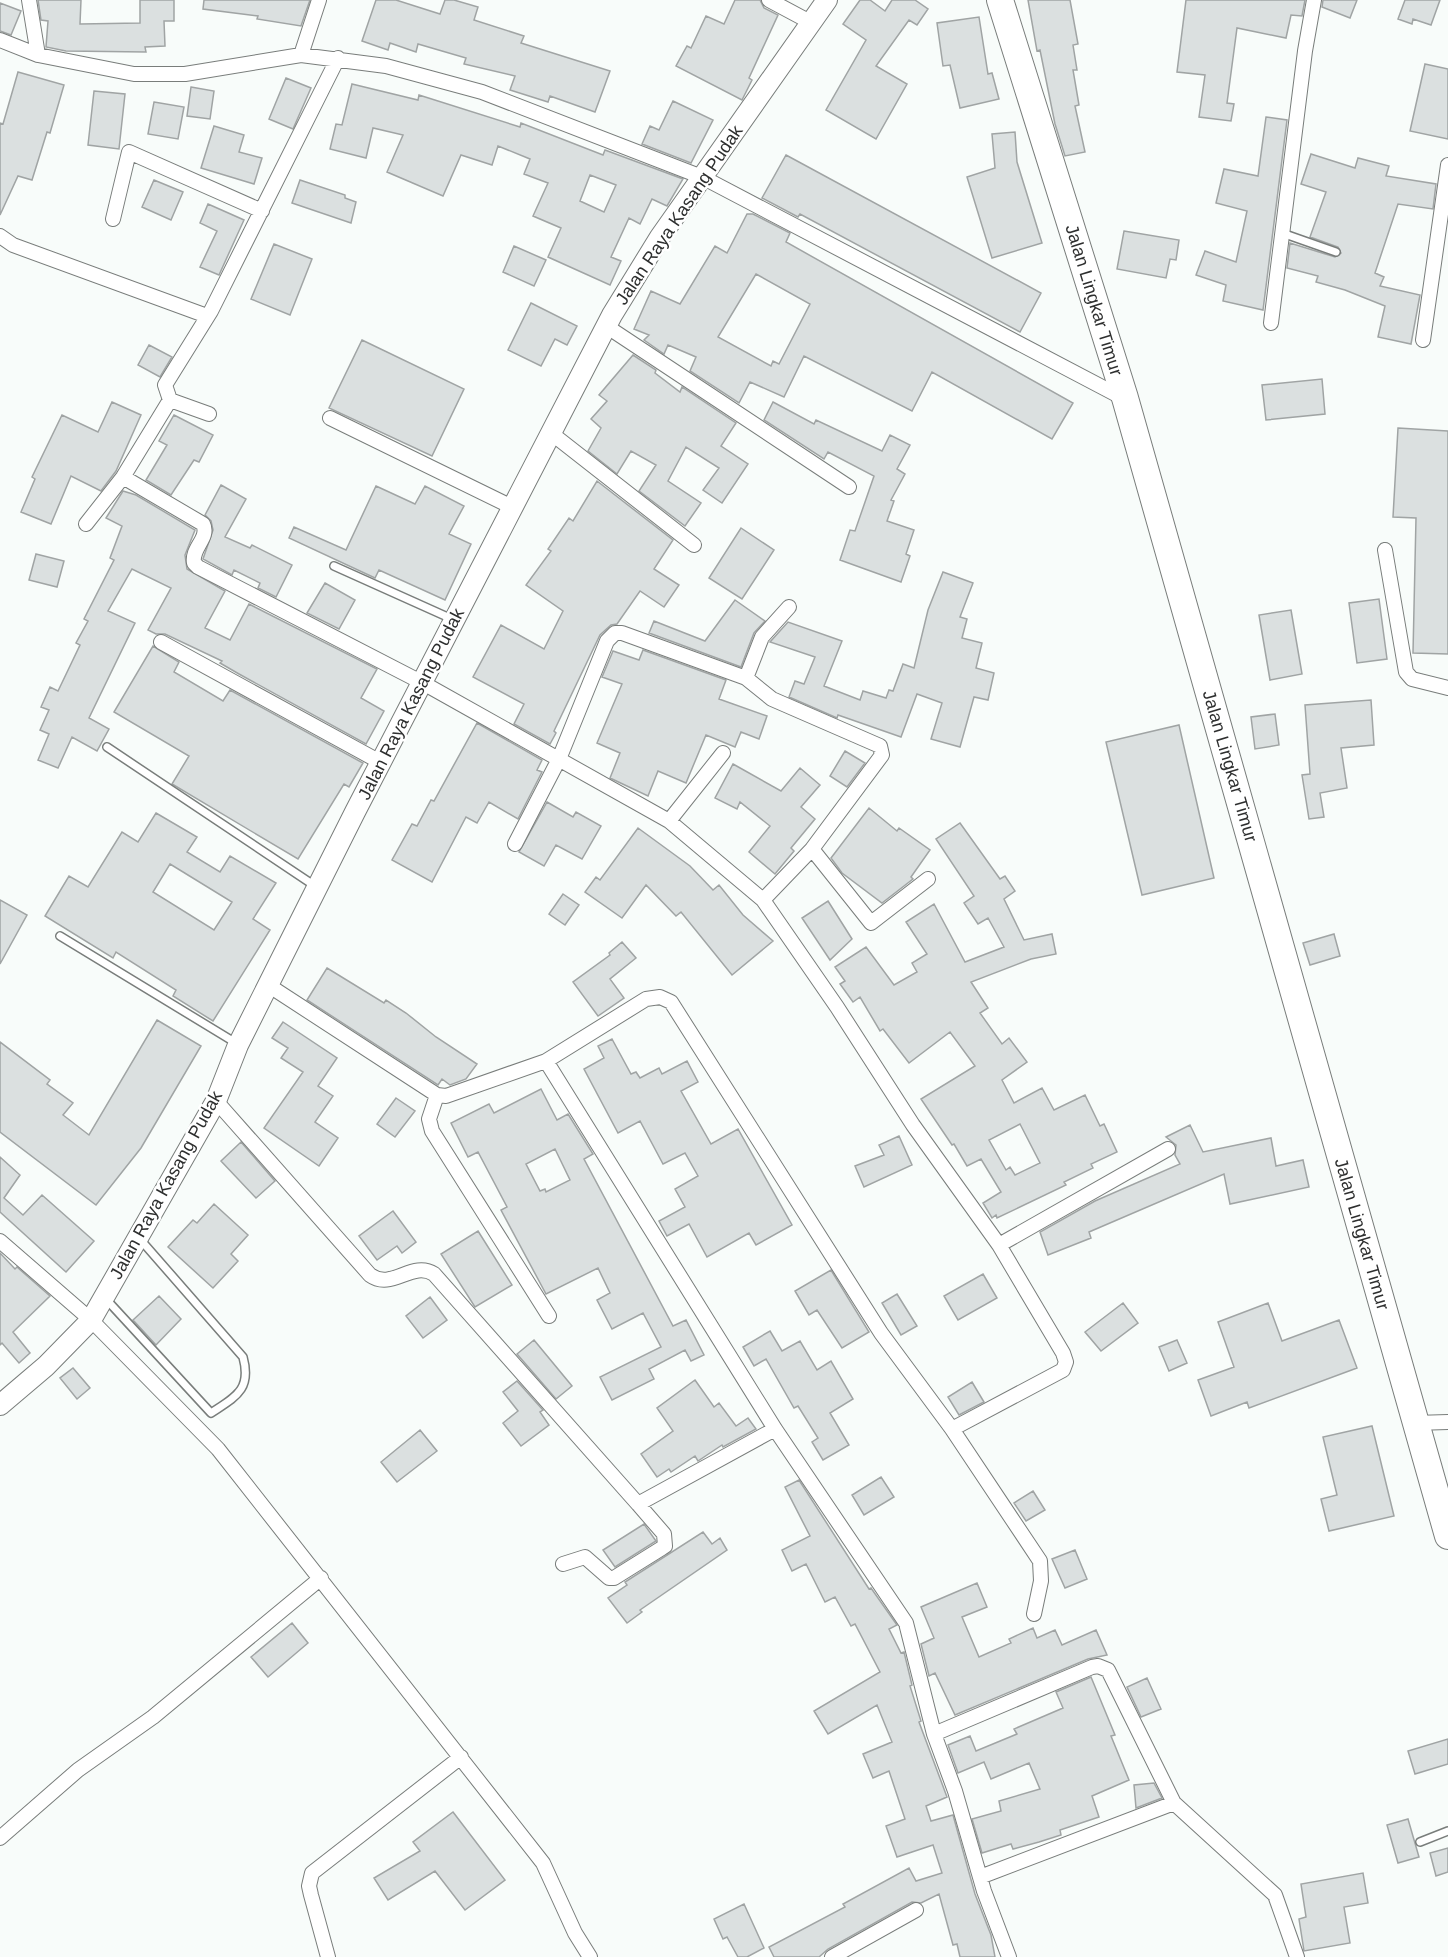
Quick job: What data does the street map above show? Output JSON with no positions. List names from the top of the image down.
{
  "streets": {
    "highway": ["Jalan Lingkar Timur"],
    "street": ["Jalan Raya Kasang Pudak"]
  }
}
